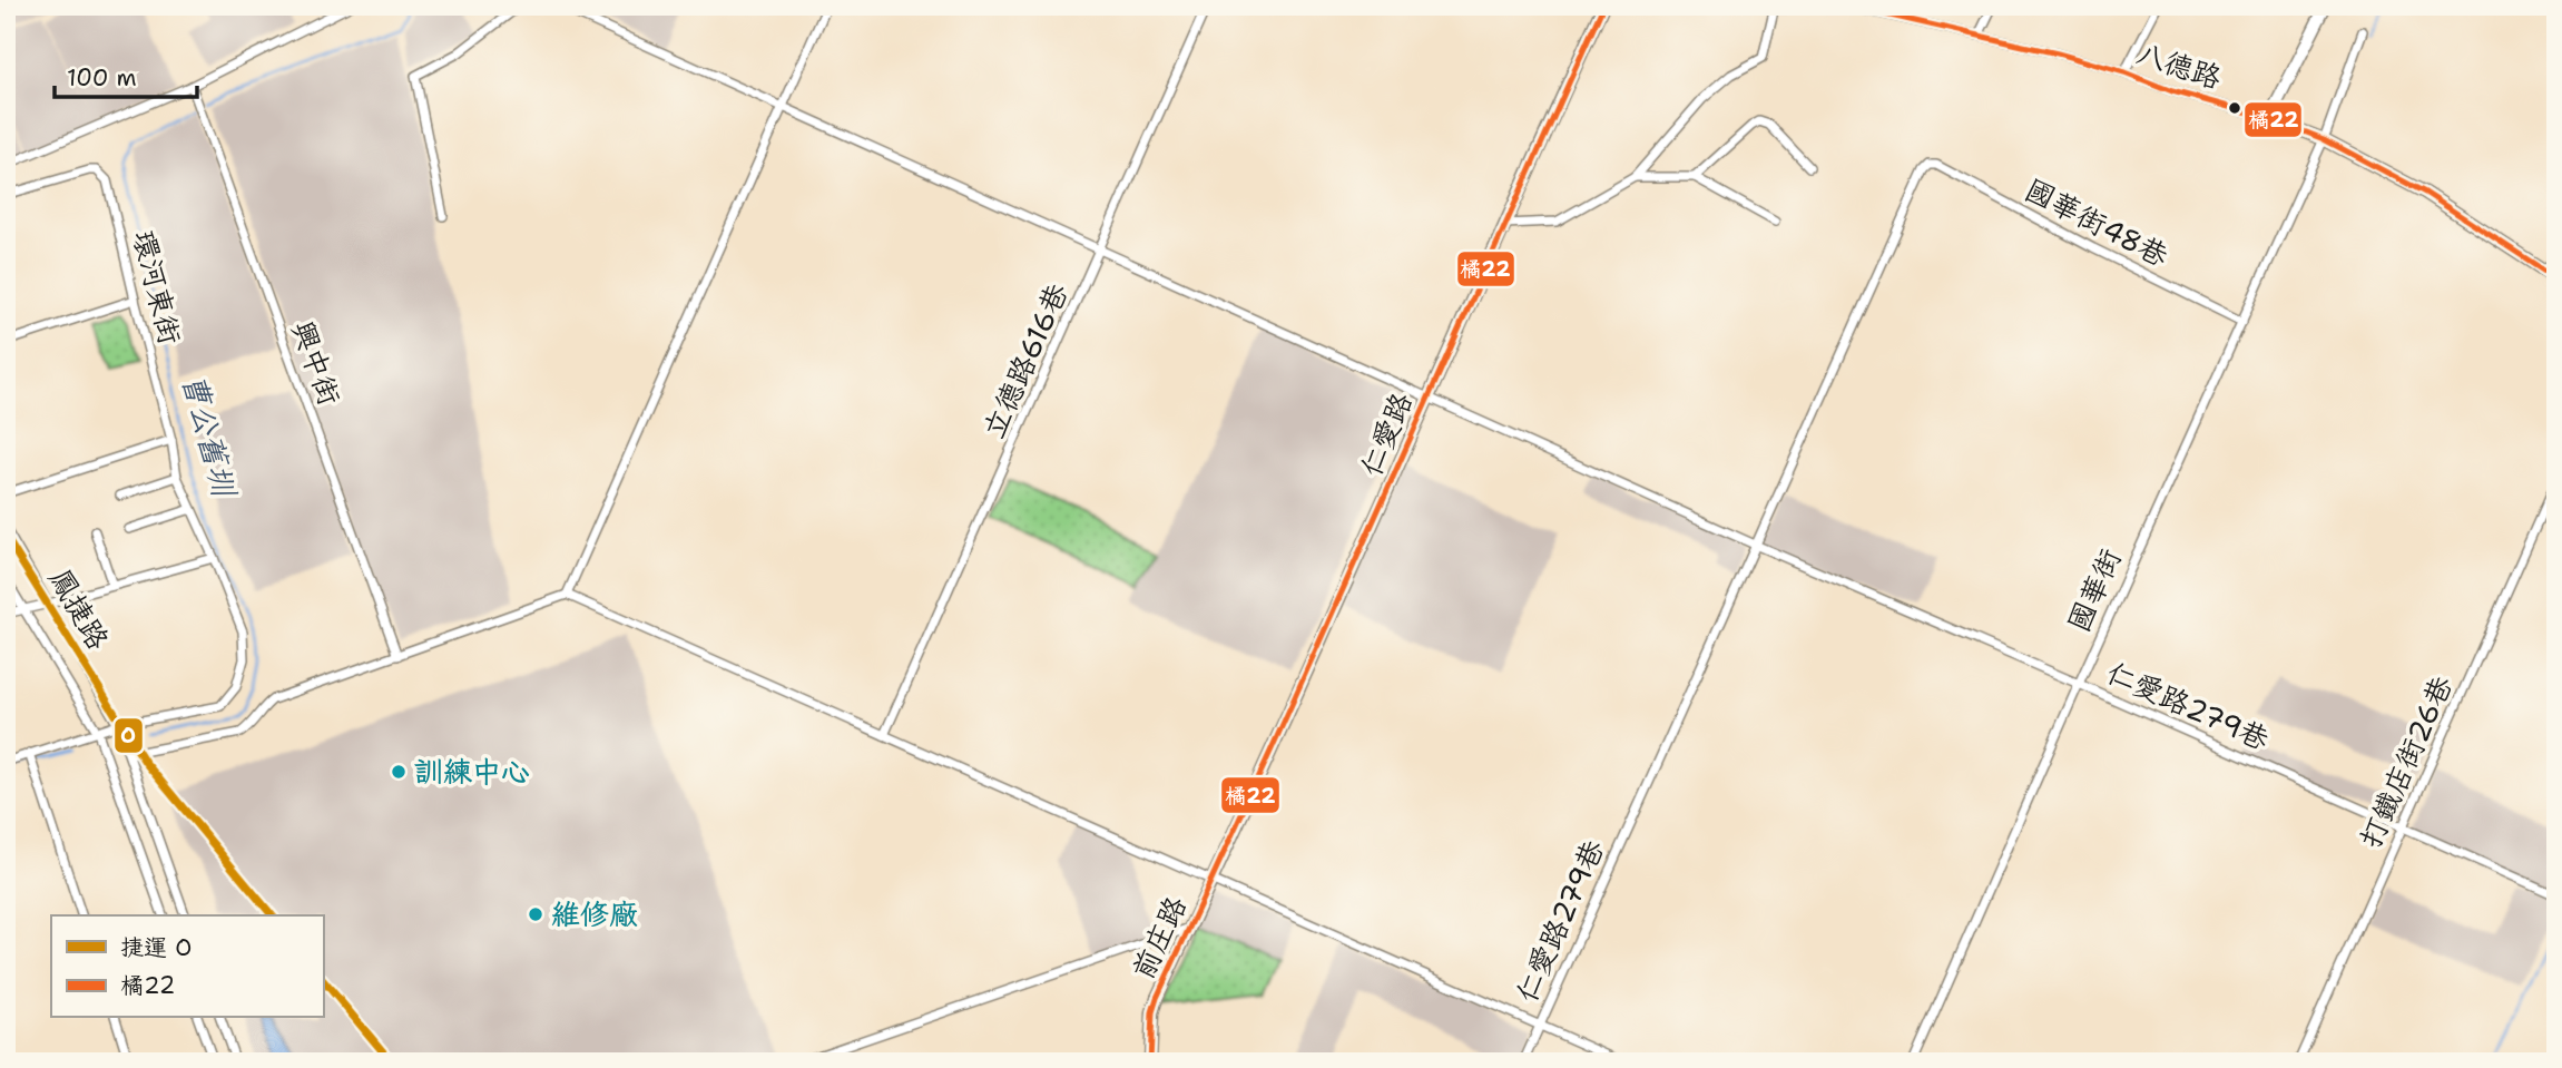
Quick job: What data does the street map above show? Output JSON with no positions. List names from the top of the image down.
{
  "streets": {
    "street": [
      "八德路",
      "國華街48巷",
      "環河東街",
      "立德路616巷",
      "興中街",
      "仁愛路",
      "國華街",
      "鳳捷路",
      "仁愛路279巷",
      "打鐵店街26巷",
      "前庄路"
    ]
  },
  "crossings": [
    ["八德路", "國華街"],
    ["國華街48巷", "國華街"],
    ["國華街48巷", "仁愛路279巷"],
    ["環河東街", "鳳捷路"],
    ["立德路616巷", "仁愛路279巷"],
    ["仁愛路", "仁愛路279巷"],
    ["仁愛路", "前庄路"],
    ["國華街", "仁愛路279巷"],
    ["仁愛路279巷", "打鐵店街26巷"]
  ],
  "water": ["曹公舊圳"],
  "places": ["訓練中心", "維修廠"],
  "lines": ["transit line 橘22", "metro line O"],
  "legend": ["捷運 O", "橘22"],
  "scale_bar": "100 m"
}
